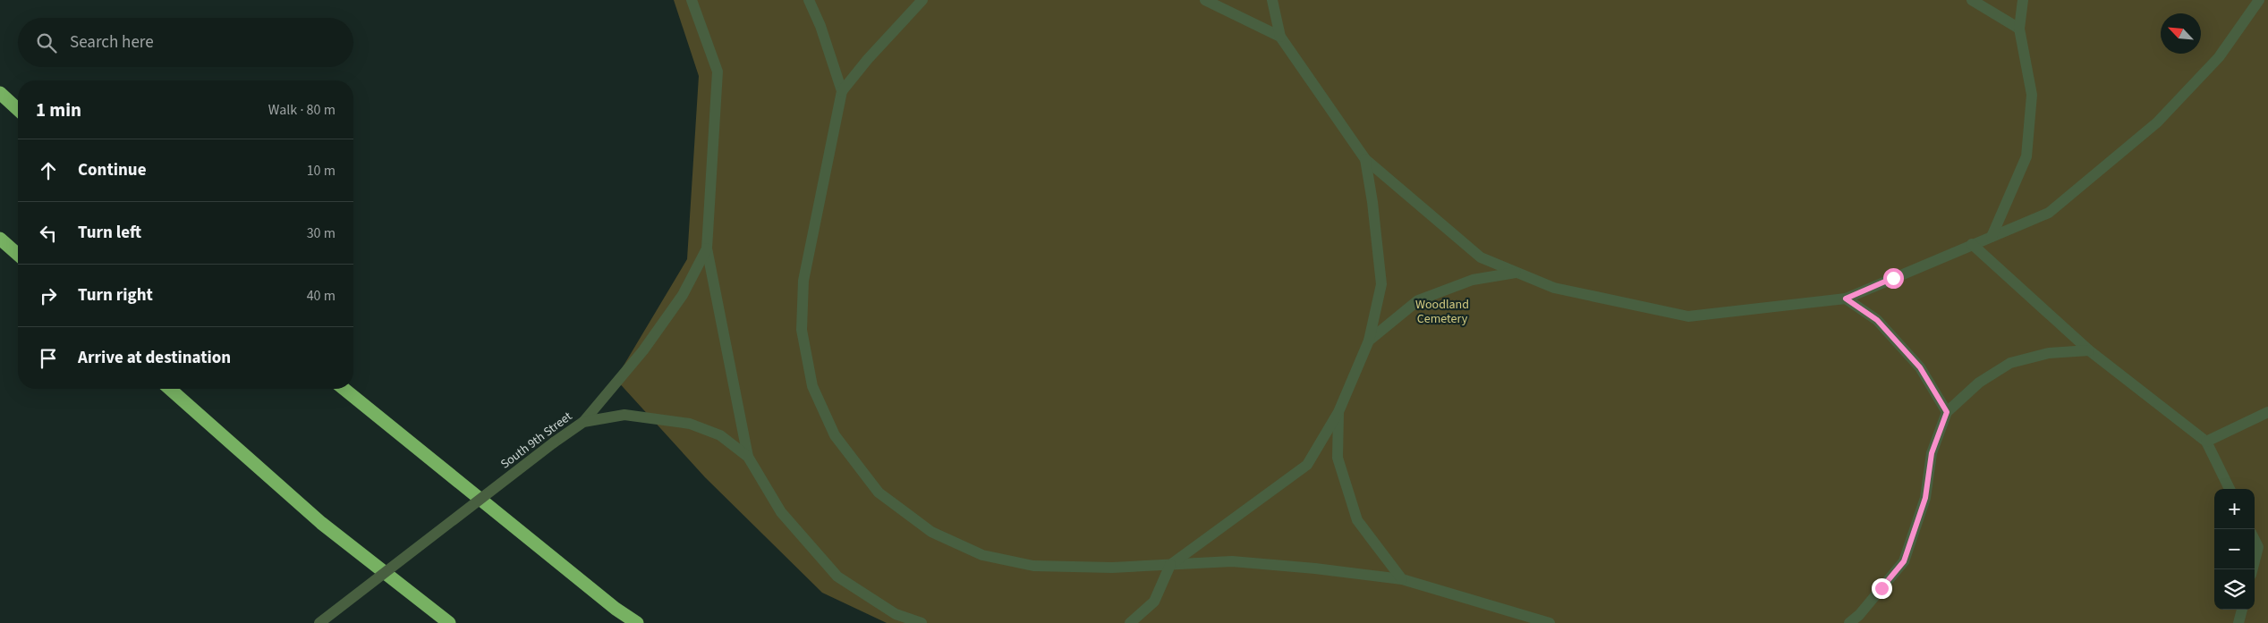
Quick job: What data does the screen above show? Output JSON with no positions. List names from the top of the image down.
{
  "streets": {
    "street": ["South 9th Street"]
  },
  "parks": ["Woodland Cemetery"],
  "north": "top left",
  "page": {
    "search": "Search here",
    "heading": ["1 min", "Walk · 80 m"],
    "list": [
      ["Continue", "10 m"],
      ["Turn left", "30 m"],
      ["Turn right", "40 m"],
      "Arrive at destination"
    ],
    "map_buttons": ["+", "−"]
  }
}
